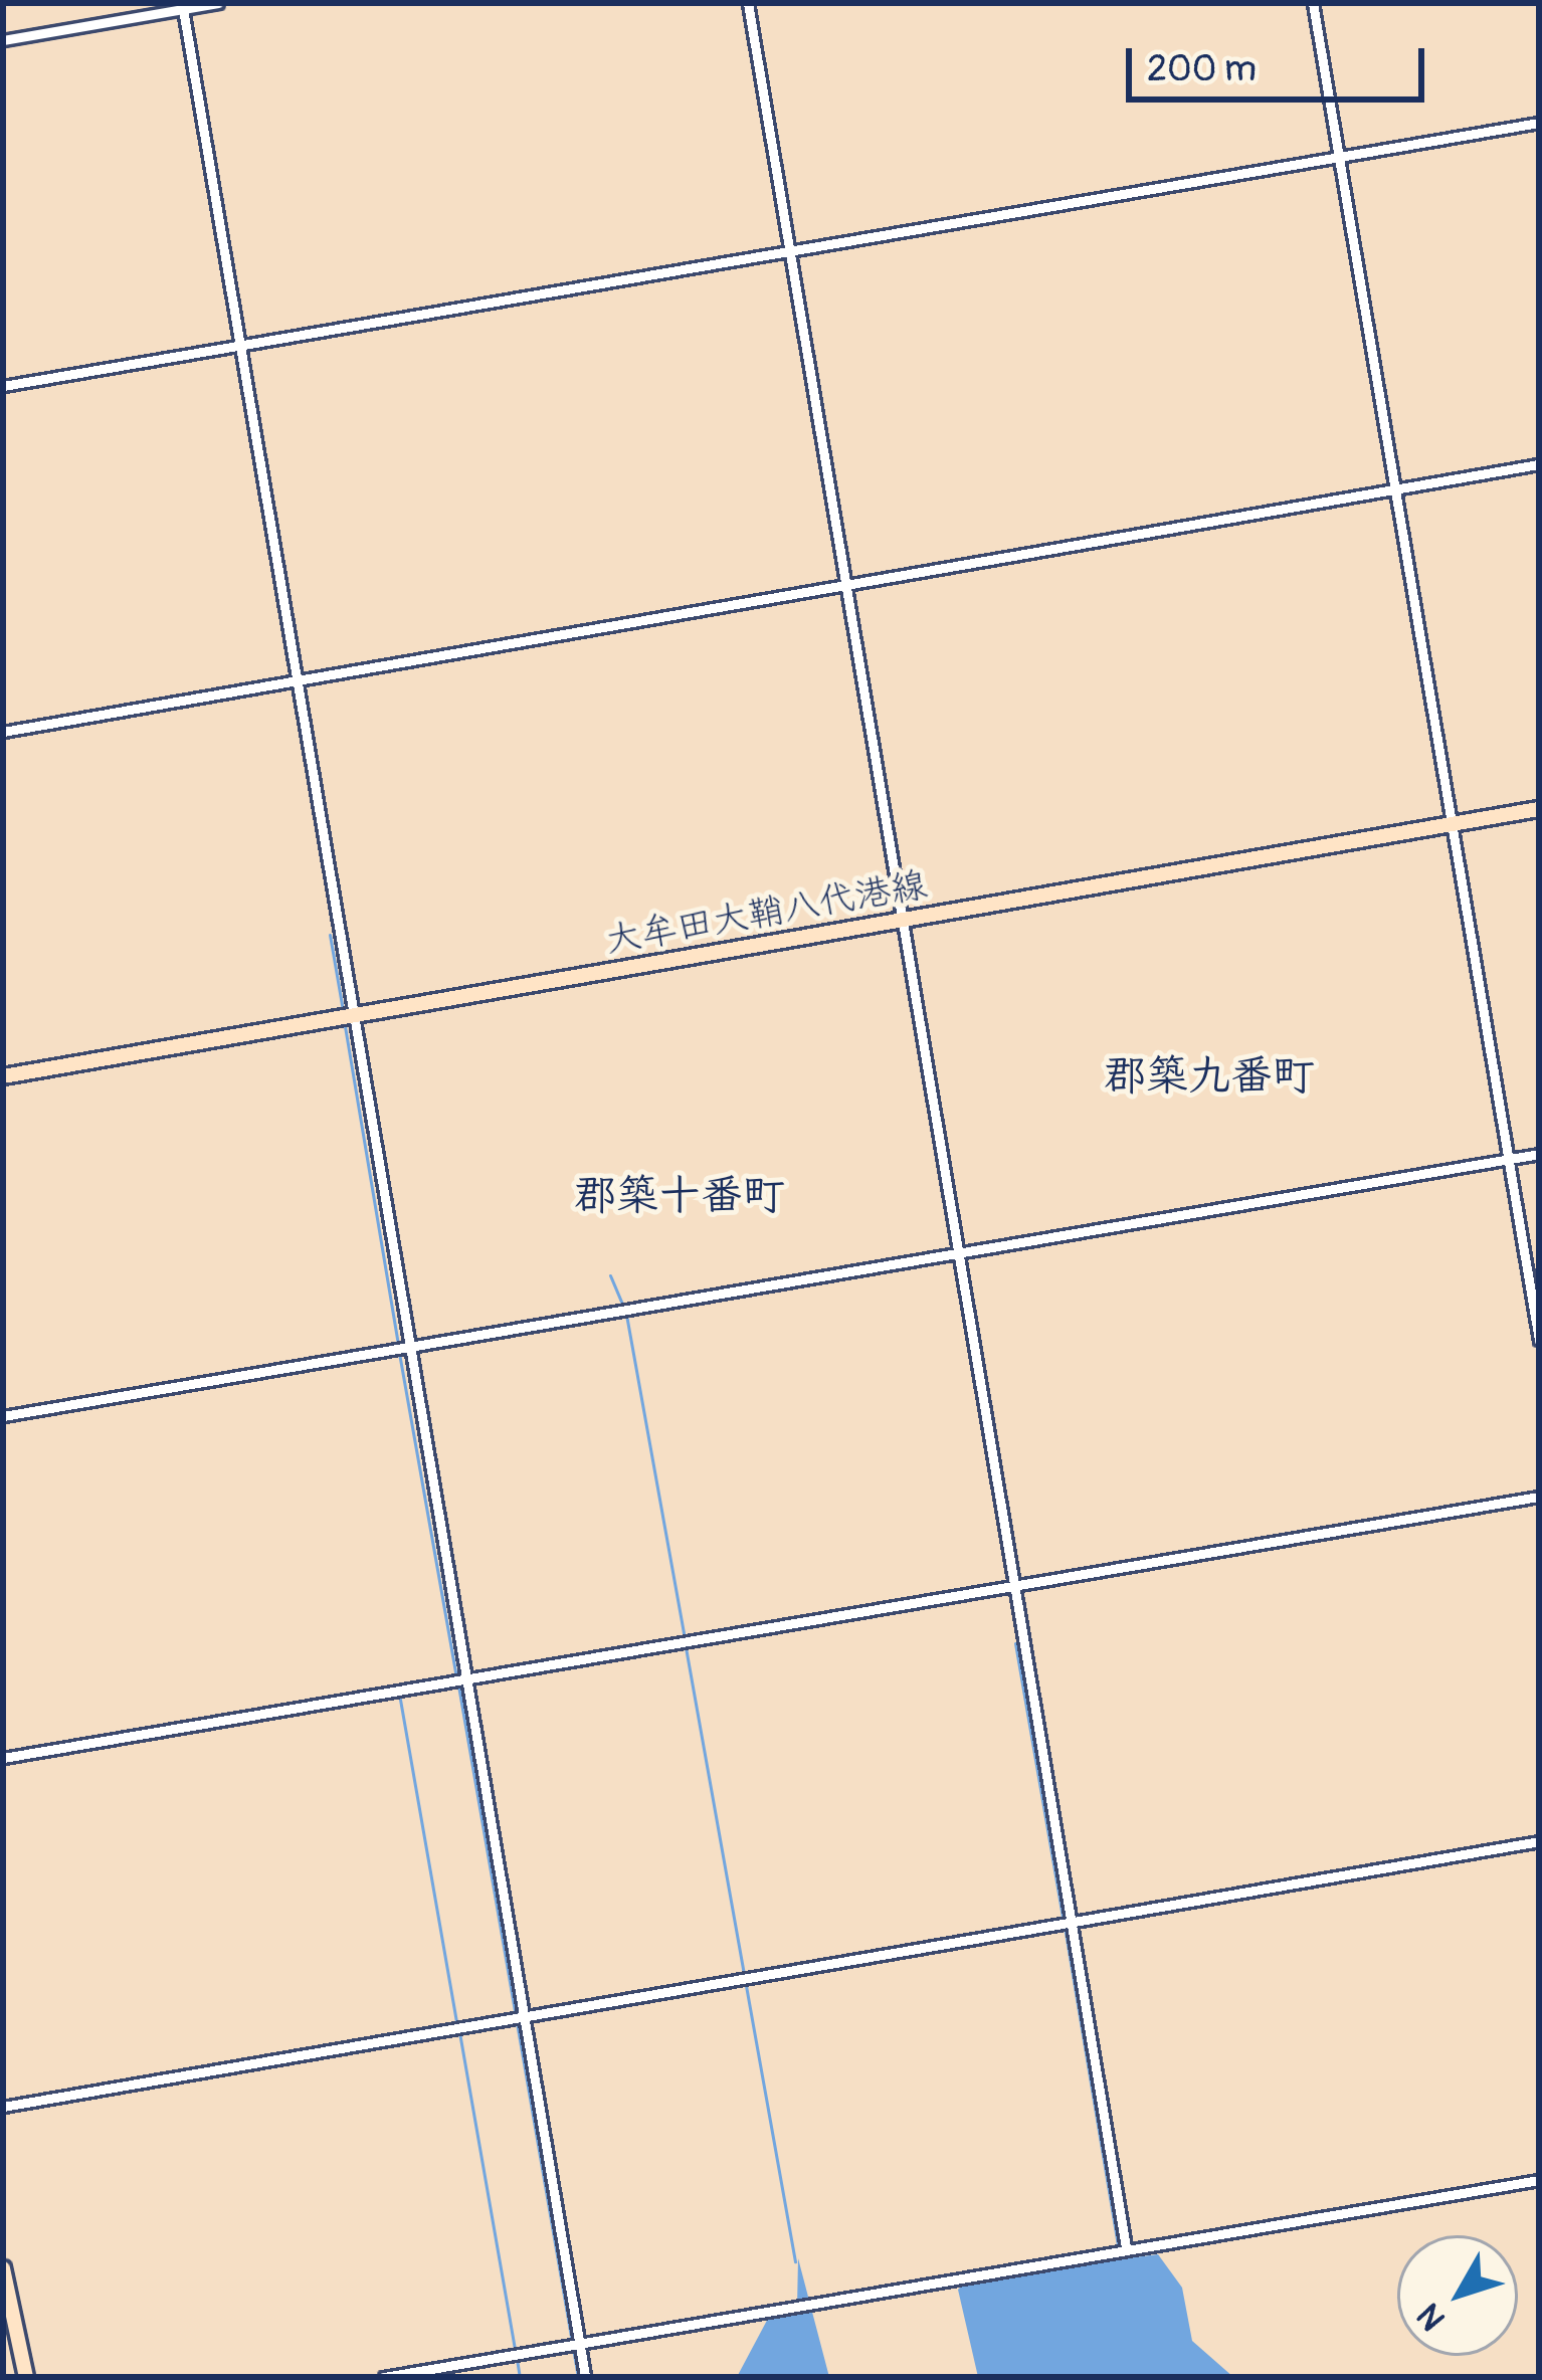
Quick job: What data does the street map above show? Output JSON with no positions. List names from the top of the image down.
{
  "streets": {
    "main road": ["大牟田大鞘八代港線"]
  },
  "districts": ["郡築九番町", "郡築十番町"],
  "scale_bar": "200 m",
  "north": "bottom left"
}
